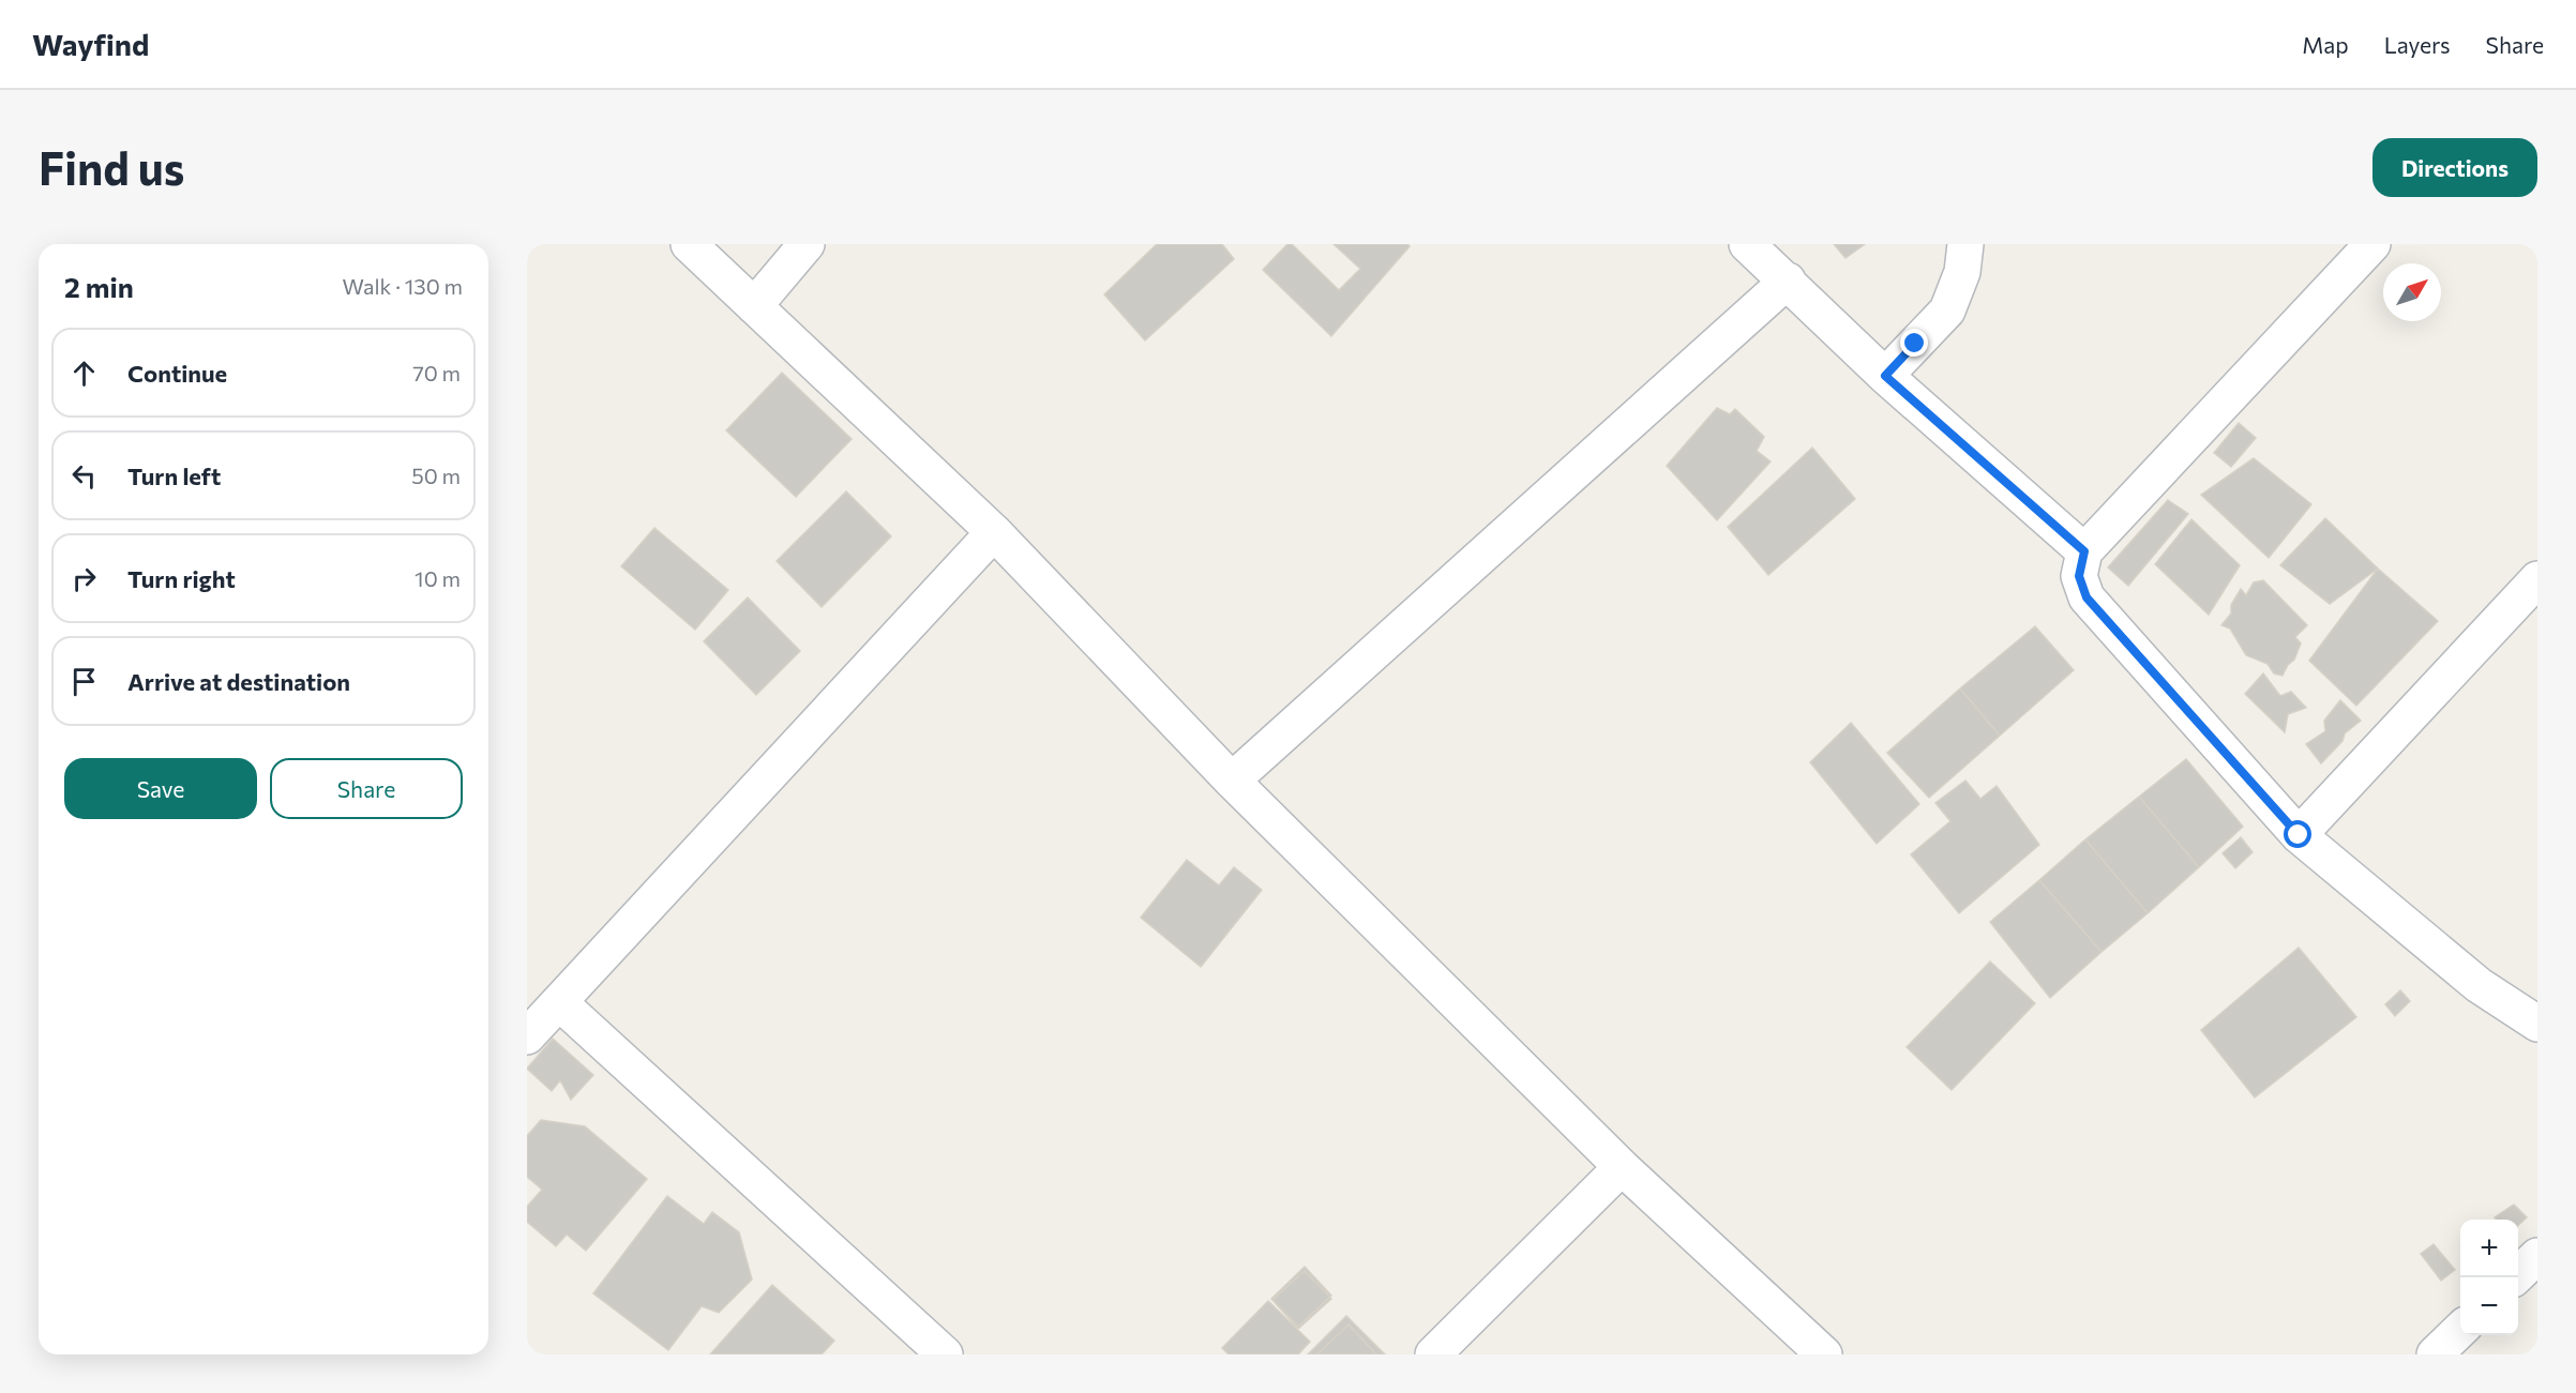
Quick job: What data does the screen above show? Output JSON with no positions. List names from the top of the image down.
{
  "north": "top right",
  "page": {
    "header": "Wayfind",
    "nav": ["Map", "Layers", "Share"],
    "buttons": [
      "Directions",
      ["Save", "Share"]
    ],
    "title": "Find us",
    "heading": ["2 min", "Walk · 130 m"],
    "list": [
      ["Continue", "70 m"],
      ["Turn left", "50 m"],
      ["Turn right", "10 m"],
      "Arrive at destination"
    ],
    "map_buttons": ["+", "−"]
  }
}
